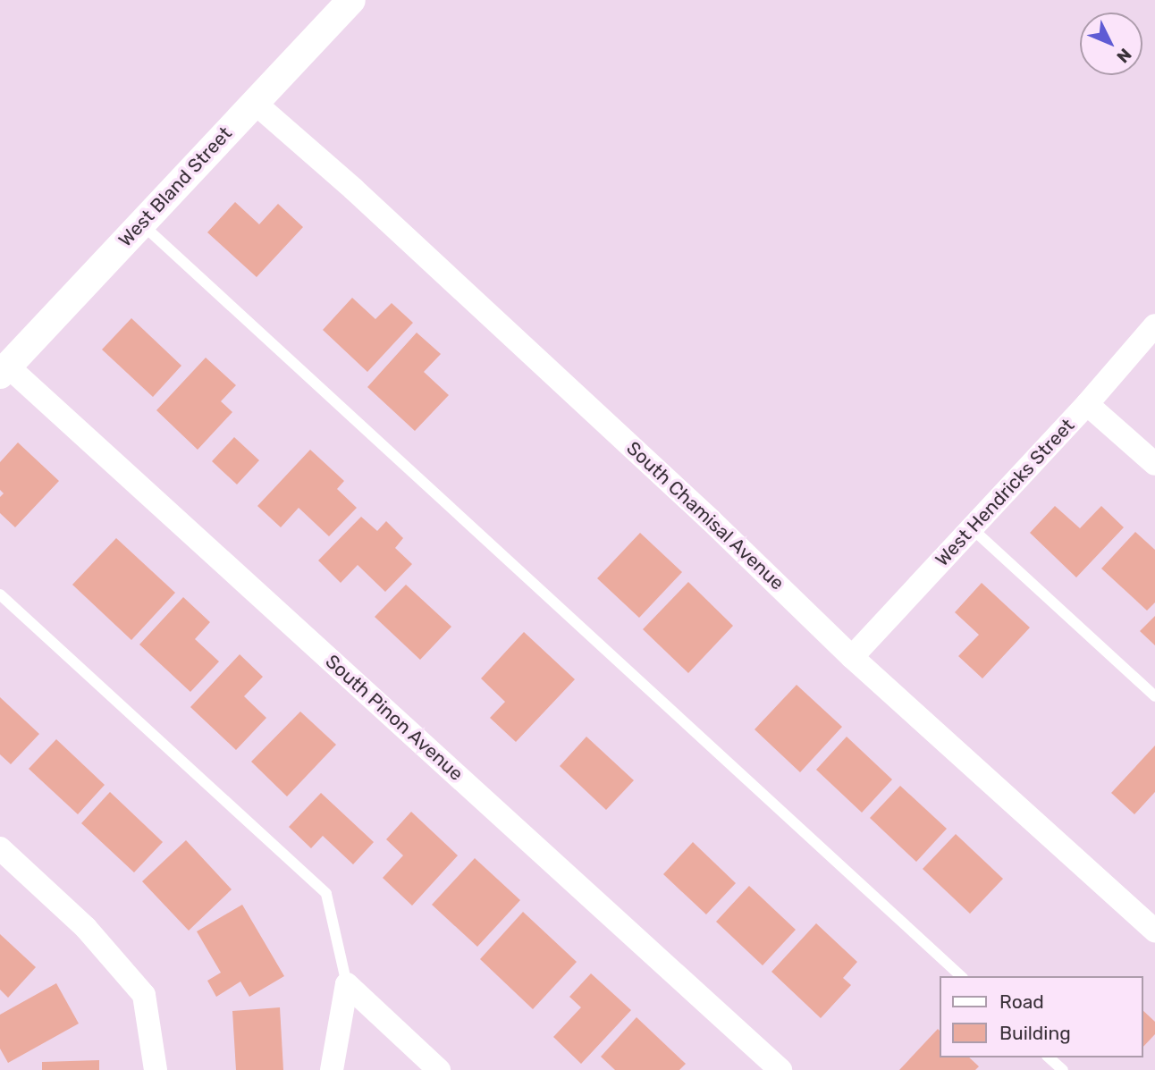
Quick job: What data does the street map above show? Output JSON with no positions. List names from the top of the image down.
{
  "streets": {
    "street": [
      "West Bland Street",
      "West Hendricks Street",
      "South Chamisal Avenue",
      "South Pinon Avenue"
    ]
  },
  "crossings": [
    ["West Bland Street", "South Chamisal Avenue"],
    ["West Bland Street", "South Pinon Avenue"],
    ["West Hendricks Street", "South Chamisal Avenue"]
  ],
  "legend": ["Road", "Building"],
  "north": "bottom right"
}
